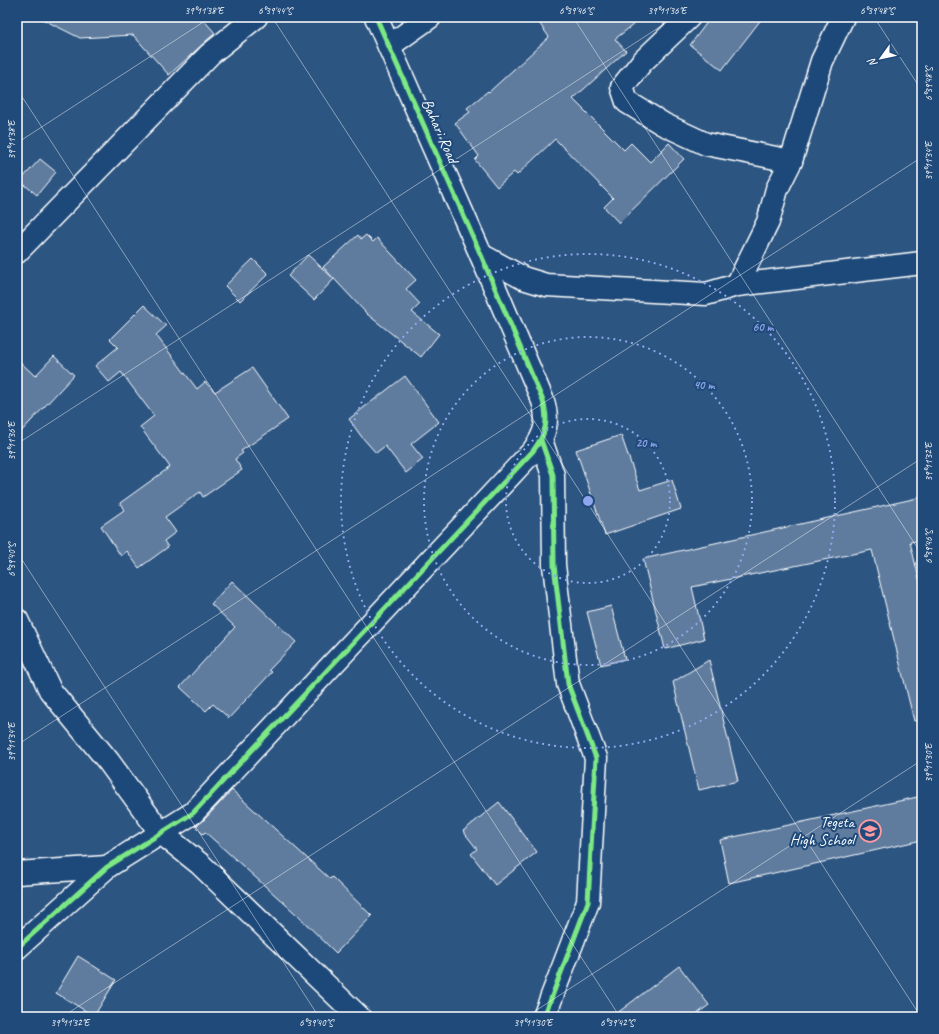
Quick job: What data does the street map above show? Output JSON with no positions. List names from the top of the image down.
{
  "streets": {
    "street": ["Bahari Road"]
  },
  "places": {
    "school or university": ["Tegeta High School"]
  },
  "north": "bottom left",
  "coordinates": [
    "39°11'38\"E",
    "6°39'44\"S",
    "6°39'46\"S",
    "39°11'36\"E",
    "6°39'48\"S",
    "39°11'34\"E",
    "39°11'32\"E",
    "6°39'40\"S",
    "39°11'30\"E",
    "6°39'42\"S"
  ],
  "rings": ["60 m", "40 m", "20 m"]
}
